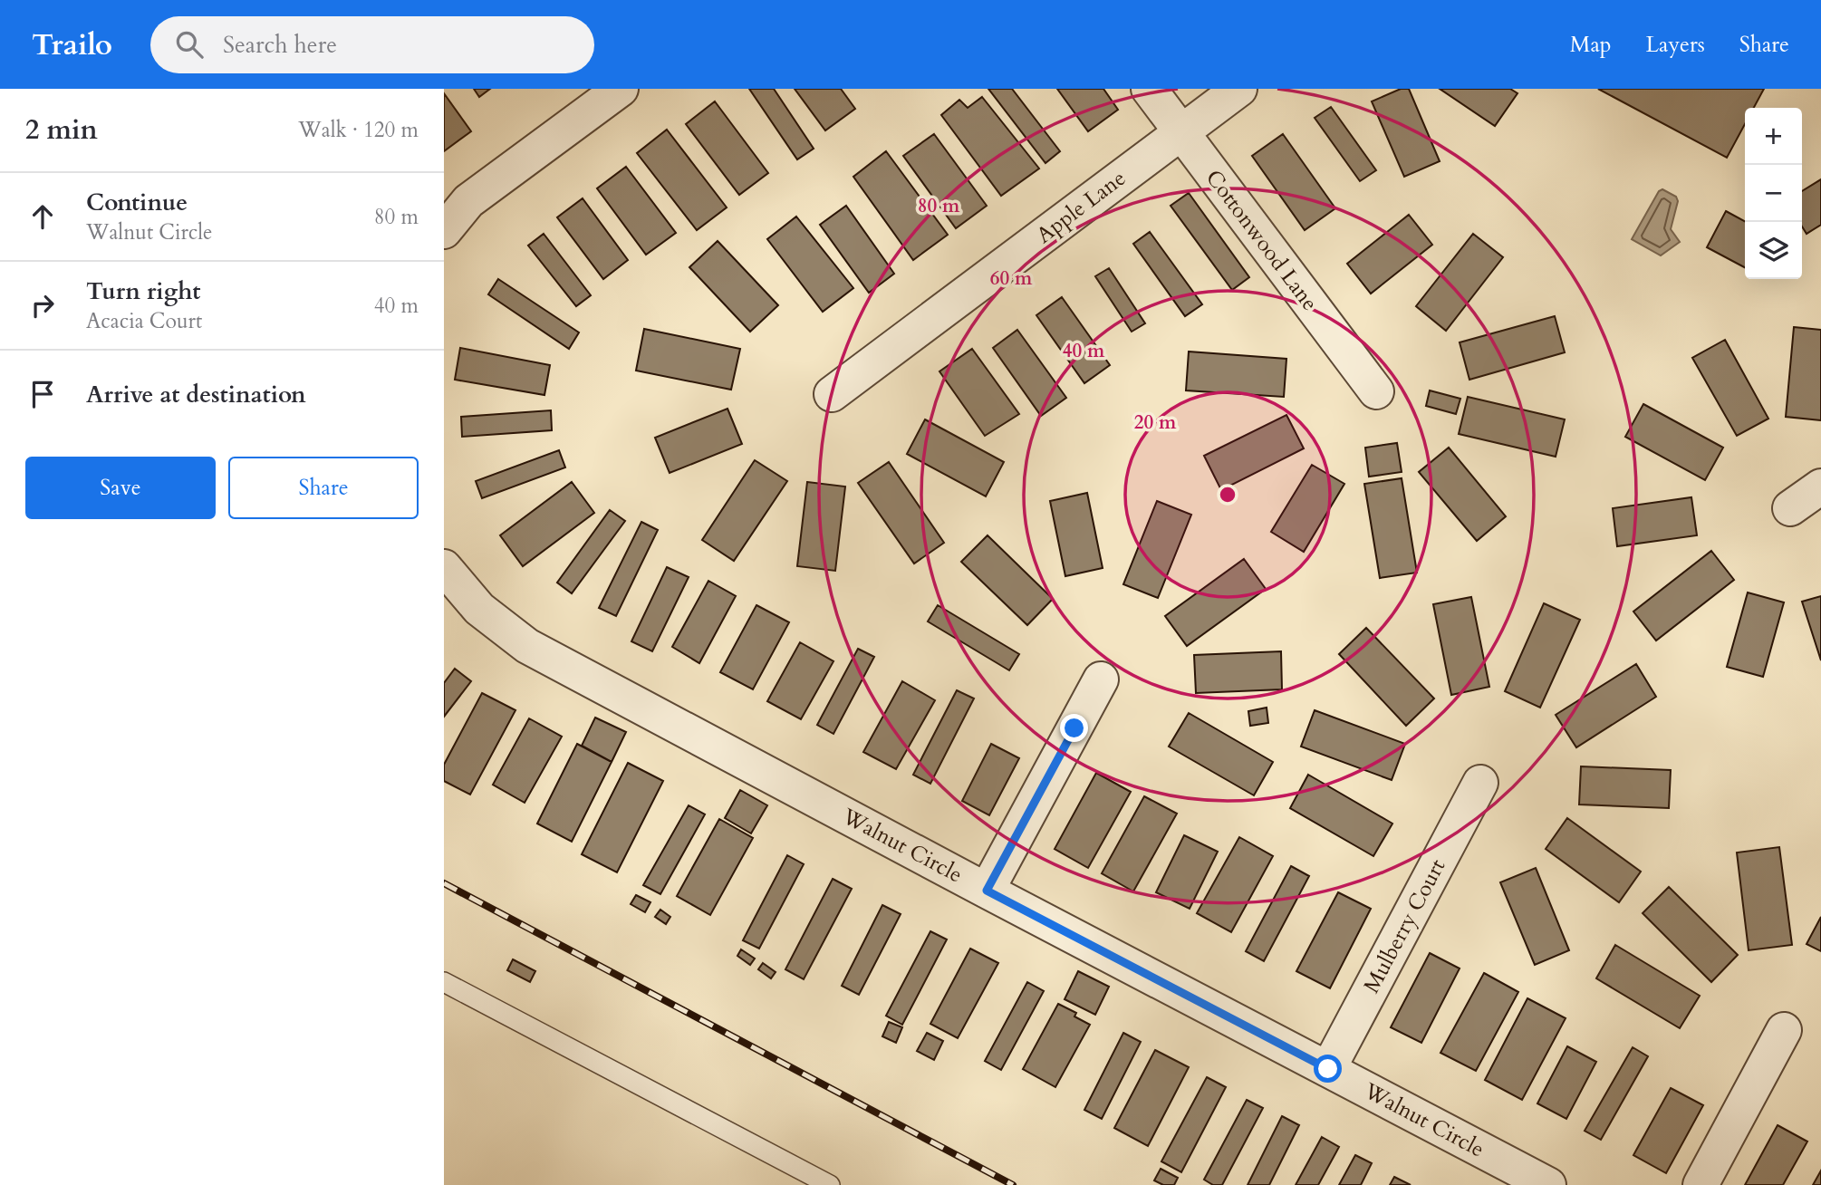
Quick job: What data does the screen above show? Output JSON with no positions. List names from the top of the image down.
{
  "streets": {
    "street": [
      "Apple Lane",
      "Cottonwood Lane",
      "Walnut Circle",
      "Mulberry Court"
    ]
  },
  "crossings": [
    ["Apple Lane", "Cottonwood Lane"],
    ["Walnut Circle", "Mulberry Court"]
  ],
  "page": {
    "header": "Trailo",
    "search": "Search here",
    "nav": ["Map", "Layers", "Share"],
    "heading": ["2 min", "Walk · 120 m"],
    "map_buttons": ["+", "−"],
    "list": [
      ["Continue", "Walnut Circle", "80 m"],
      ["Turn right", "Acacia Court", "40 m"],
      "Arrive at destination"
    ],
    "buttons": ["Save", "Share"]
  },
  "rings": [
    "80 m",
    "60 m",
    "40 m",
    "20 m"
  ]
}
